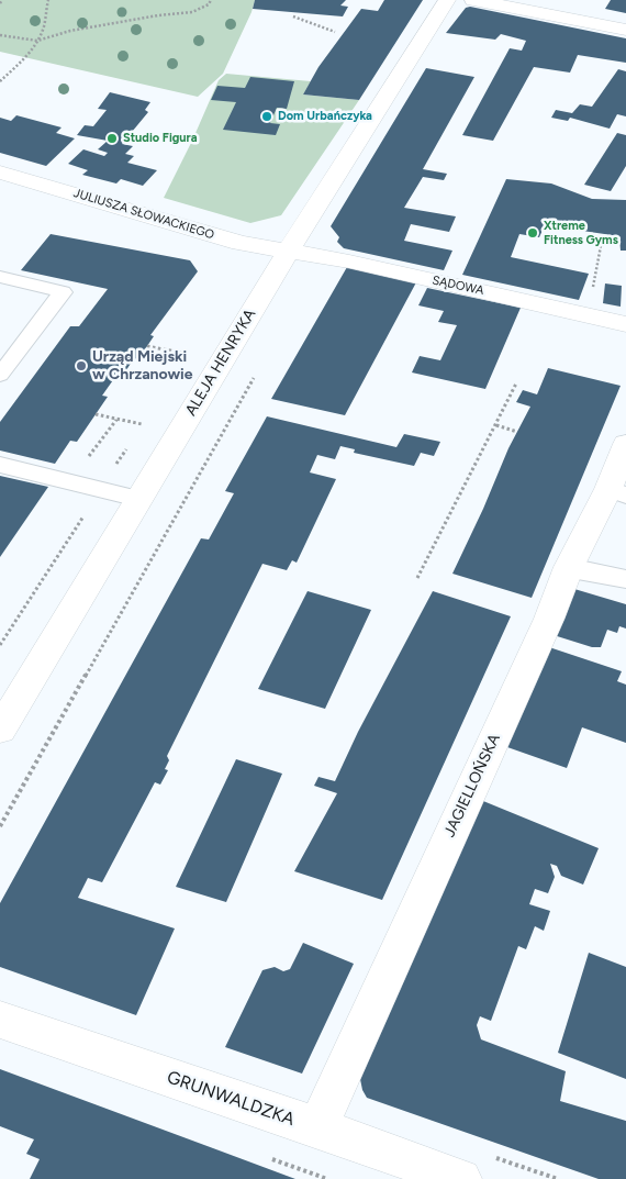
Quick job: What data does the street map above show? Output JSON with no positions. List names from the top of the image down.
{
  "streets": {
    "street": [
      "JULIUSZA SŁOWACKIEGO",
      "SĄDOWA",
      "ALEJA HENRYKA",
      "JAGIELLOŃSKA",
      "GRUNWALDZKA"
    ]
  },
  "crossings": [
    ["JULIUSZA SŁOWACKIEGO", "SĄDOWA"],
    ["JULIUSZA SŁOWACKIEGO", "ALEJA HENRYKA"],
    ["SĄDOWA", "ALEJA HENRYKA"],
    ["JAGIELLOŃSKA", "GRUNWALDZKA"]
  ],
  "places": [
    "Dom Urbańczyka",
    "Studio Figura",
    "Xtreme Fitness Gyms",
    "Urząd Miejski w Chrzanowie"
  ]
}
